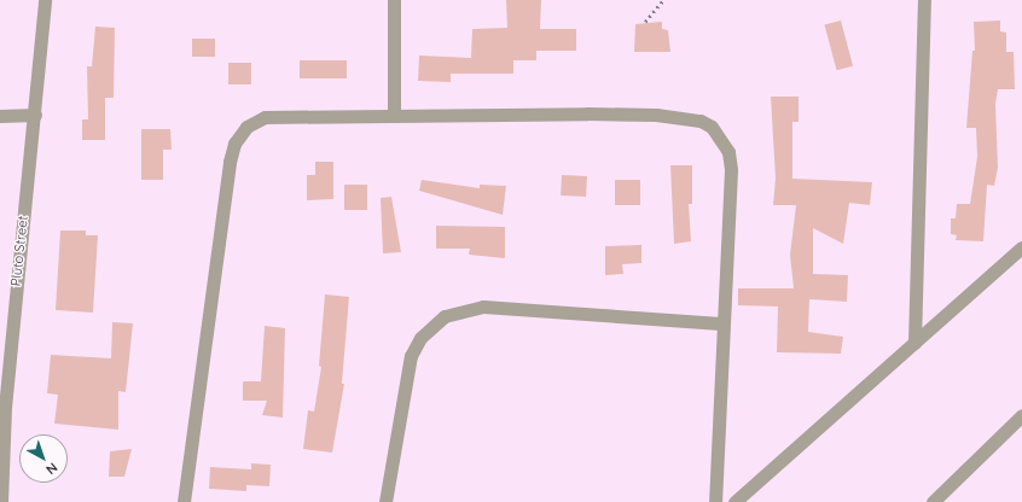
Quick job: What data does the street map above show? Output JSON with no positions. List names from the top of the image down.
{
  "streets": {
    "street": ["Pluto Street"]
  },
  "north": "bottom right"
}
